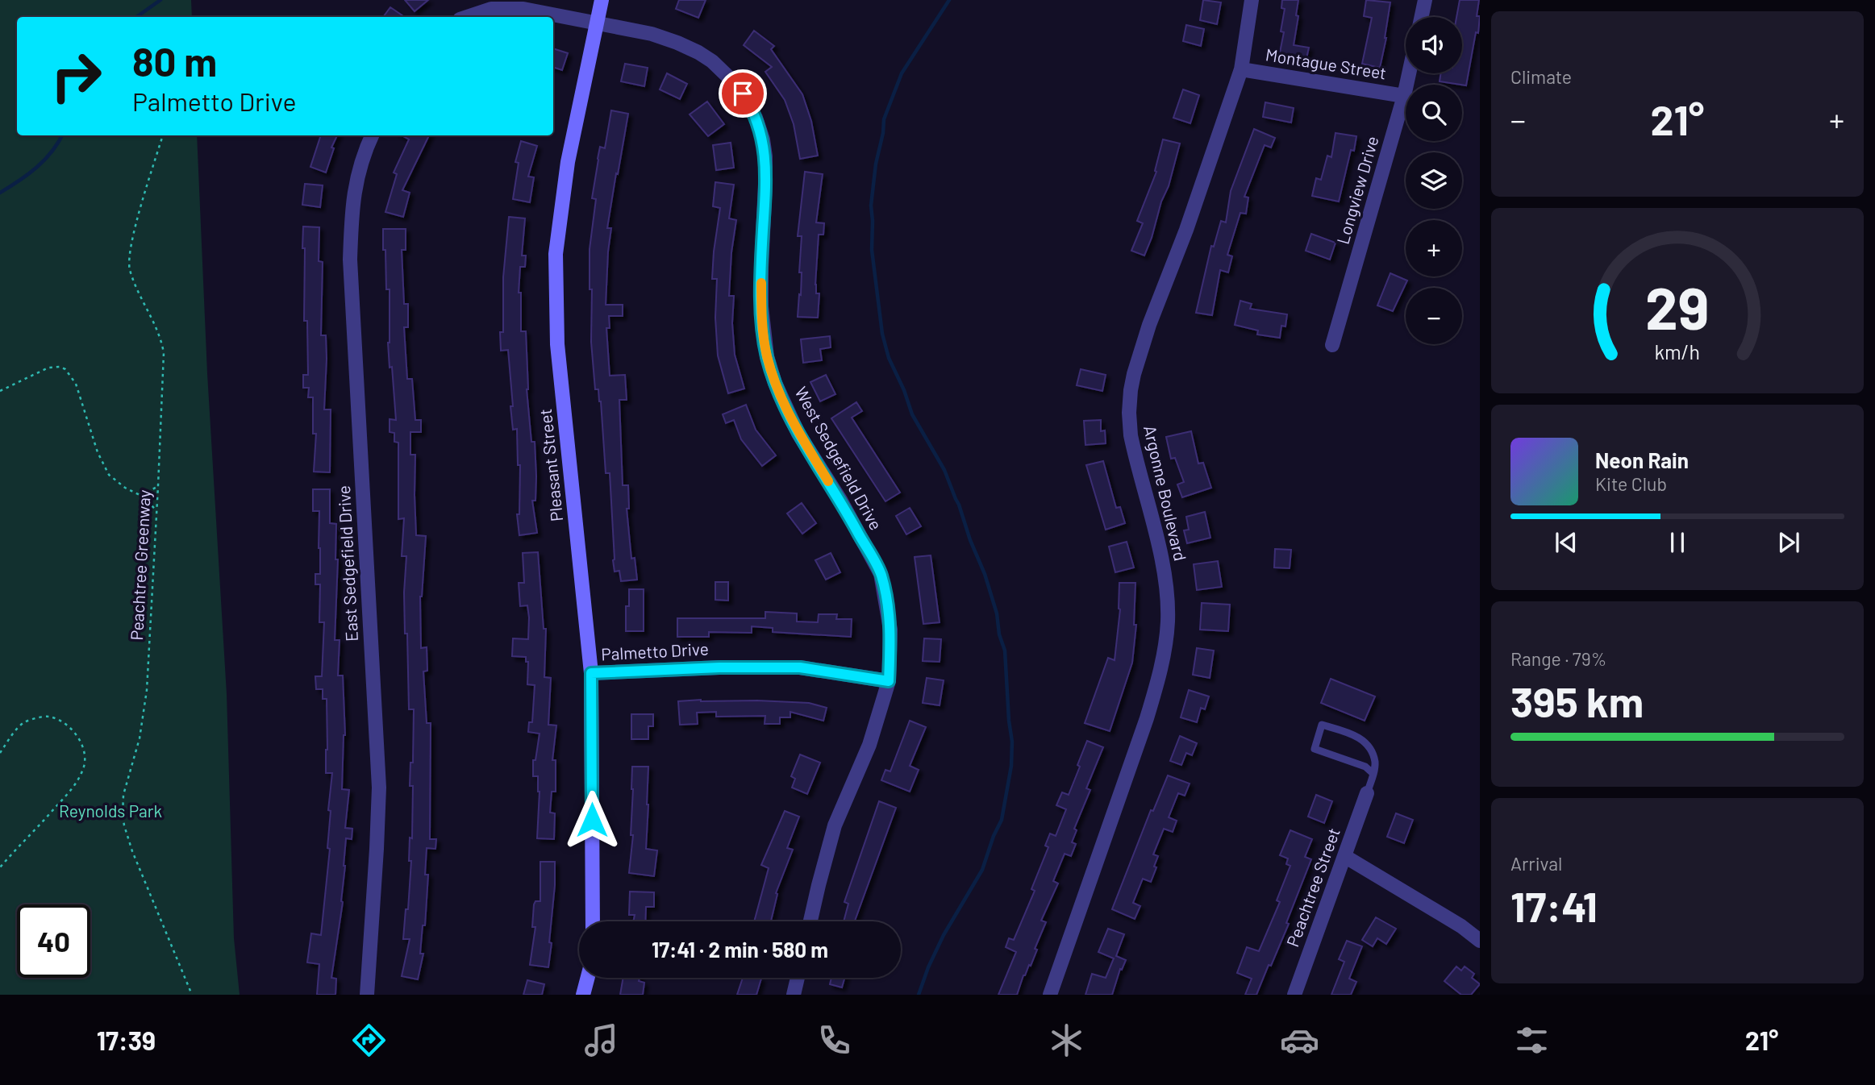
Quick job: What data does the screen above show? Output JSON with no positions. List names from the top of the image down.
{
  "streets": {
    "street": [
      "Montague Street",
      "Longview Drive",
      "West Sedgefield Drive",
      "Pleasant Street",
      "Argonne Boulevard",
      "East Sedgefield Drive",
      "Palmetto Drive",
      "Peachtree Street"
    ],
    "path": ["Peachtree Greenway"]
  },
  "crossings": [
    ["Montague Street", "Longview Drive"],
    ["Montague Street", "Argonne Boulevard"],
    ["West Sedgefield Drive", "Pleasant Street"],
    ["West Sedgefield Drive", "Palmetto Drive"],
    ["Pleasant Street", "Palmetto Drive"]
  ],
  "parks": ["Reynolds Park"],
  "page": {
    "tile": [
      "Climate",
      ["Range · 79%", "395 km"],
      ["Arrival", "17:41"]
    ],
    "map_buttons": ["+", "−"],
    "turn": ["80 m", "Palmetto Drive"],
    "heat": ["−", "21°", "+"],
    "song": ["Neon Rain", "Kite Club"],
    "limit": "40",
    "trip": "17:41 · 2 min · 580 m",
    "tabs": ["17:39", "21°"],
    "gauge": ["29", "km/h"]
  }
}
